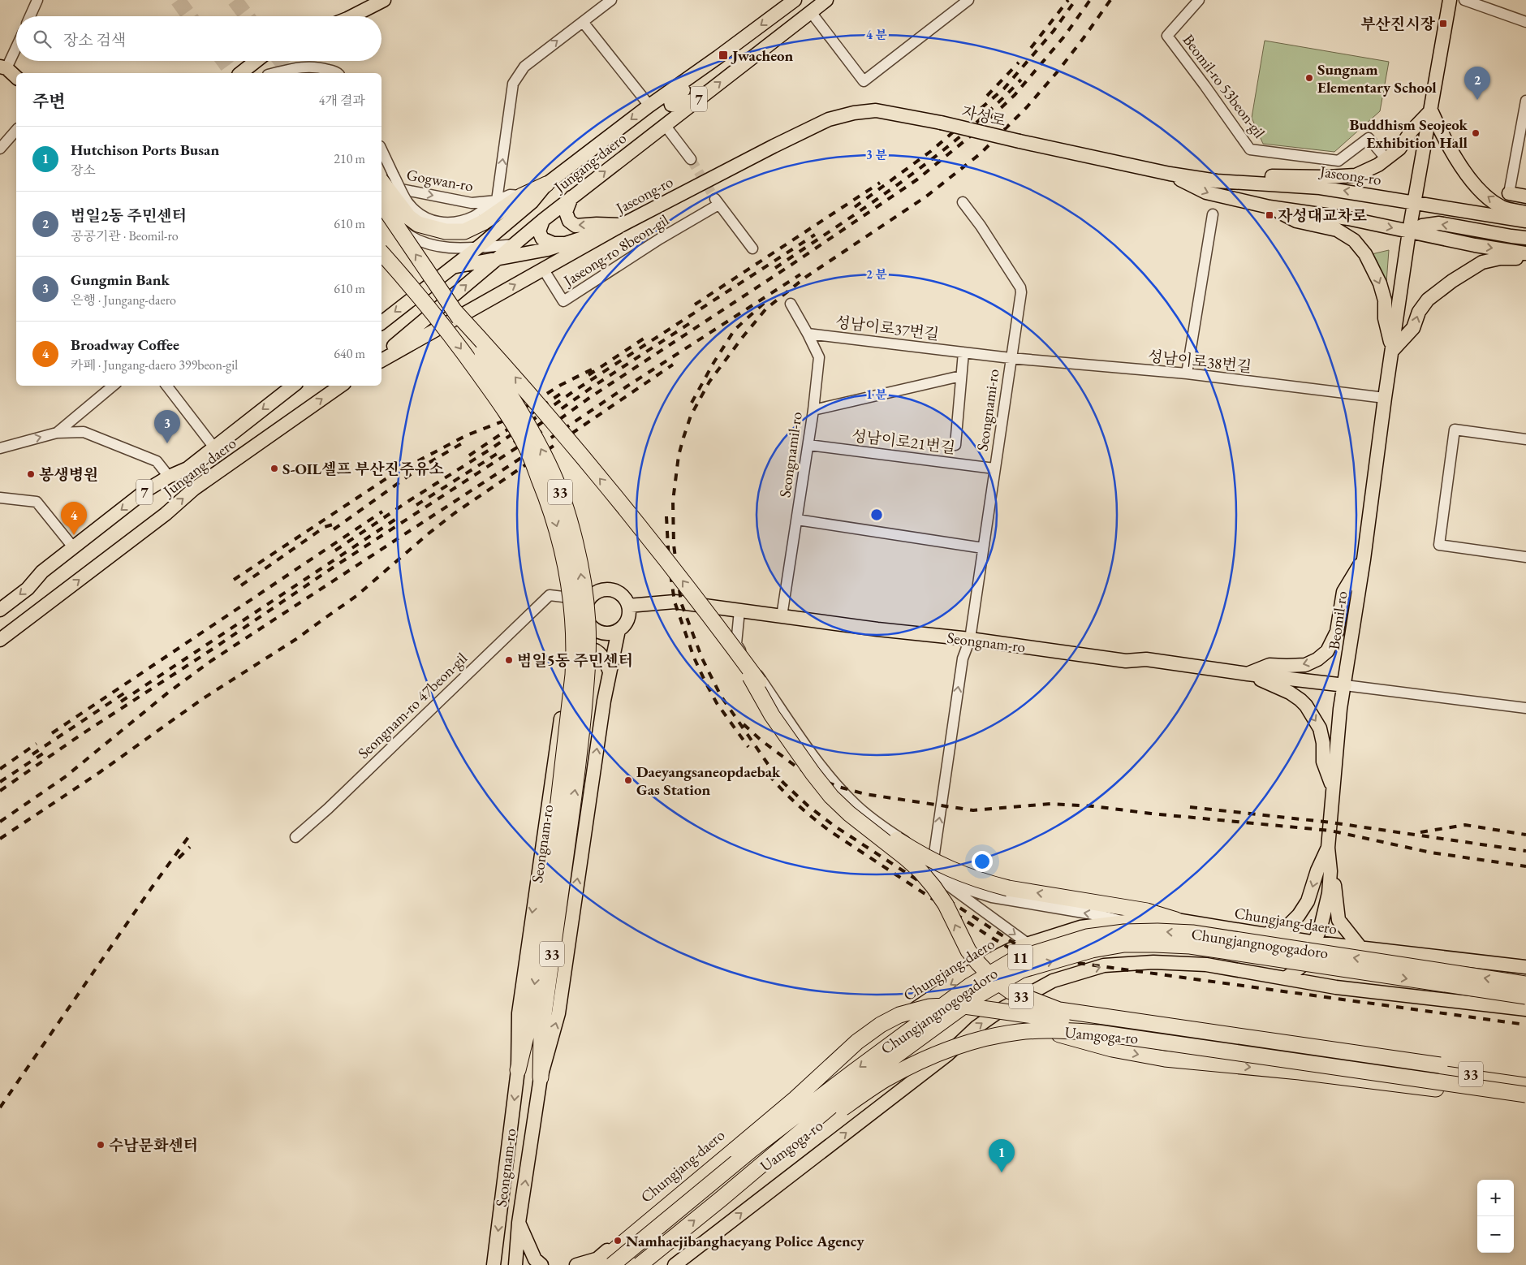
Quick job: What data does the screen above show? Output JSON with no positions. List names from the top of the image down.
{
  "streets": {
    "highway": [
      "33",
      "Seongnam-ro",
      "Chungjangnogogadoro",
      "11",
      "Uamgoga-ro"
    ],
    "main road": [
      "7",
      "자성로",
      "Jungang-daero",
      "Jaseong-ro",
      "Beomil-ro",
      "Chungjang-daero"
    ],
    "street": [
      "Beomil-ro 53beon-gil",
      "Gogwan-ro",
      "Jaseong-ro 8beon-gil",
      "성남이로37번길",
      "성남이로38번길",
      "Seongnami-ro",
      "성남이로21번길",
      "Seongnamil-ro",
      "Seongnam-ro 47beon-gil"
    ]
  },
  "crossings": [
    ["자성로", "Jaseong-ro"],
    ["Jaseong-ro", "Jaseong-ro 8beon-gil"],
    ["Jaseong-ro", "Beomil-ro"],
    ["성남이로37번길", "성남이로38번길"],
    ["성남이로37번길", "Seongnami-ro"],
    ["성남이로37번길", "Seongnamil-ro"],
    ["성남이로38번길", "Seongnami-ro"],
    ["성남이로38번길", "Beomil-ro"],
    ["Seongnami-ro", "성남이로21번길"],
    ["Seongnami-ro", "Seongnam-ro"],
    ["성남이로21번길", "Seongnamil-ro"],
    ["Seongnamil-ro", "Seongnam-ro"],
    ["33", "Seongnam-ro"],
    ["33", "Uamgoga-ro"],
    ["Beomil-ro", "Seongnam-ro"],
    ["Seongnam-ro", "Seongnam-ro 47beon-gil"],
    ["Chungjang-daero", "Uamgoga-ro"],
    ["Chungjangnogogadoro", "Uamgoga-ro"]
  ],
  "places": {
    "transit": ["부산진시장", "Jwacheon", "자성대교차로"],
    "other": [
      "Sungnam Elementary School",
      "Buddhism Seojeok Exhibition Hall",
      "S-OIL셀프 부산진주유소",
      "봉생병원",
      "범일5동 주민센터",
      "Daeyangsaneopdaebak Gas Station",
      "수남문화센터",
      "Namhaejibanghaeyang Police Agency"
    ]
  },
  "page": {
    "search": "장소 검색",
    "pins": [
      "2",
      "3",
      "4",
      "1"
    ],
    "heading": ["주변", "4개 결과"],
    "list": [
      {
        "mark": "1",
        "name": "Hutchison Ports Busan",
        "note": "장소",
        "value": "210 m"
      },
      {
        "mark": "2",
        "name": "범일2동 주민센터",
        "note": "공공기관 · Beomil-ro",
        "value": "610 m"
      },
      {
        "mark": "3",
        "name": "Gungmin Bank",
        "note": "은행 · Jungang-daero",
        "value": "610 m"
      },
      {
        "mark": "4",
        "name": "Broadway Coffee",
        "note": "카페 · Jungang-daero 399beon-gil",
        "value": "640 m"
      }
    ],
    "map_buttons": ["+", "−"]
  },
  "rings": [
    "4 분",
    "3 분",
    "2 분",
    "1 분"
  ]
}
